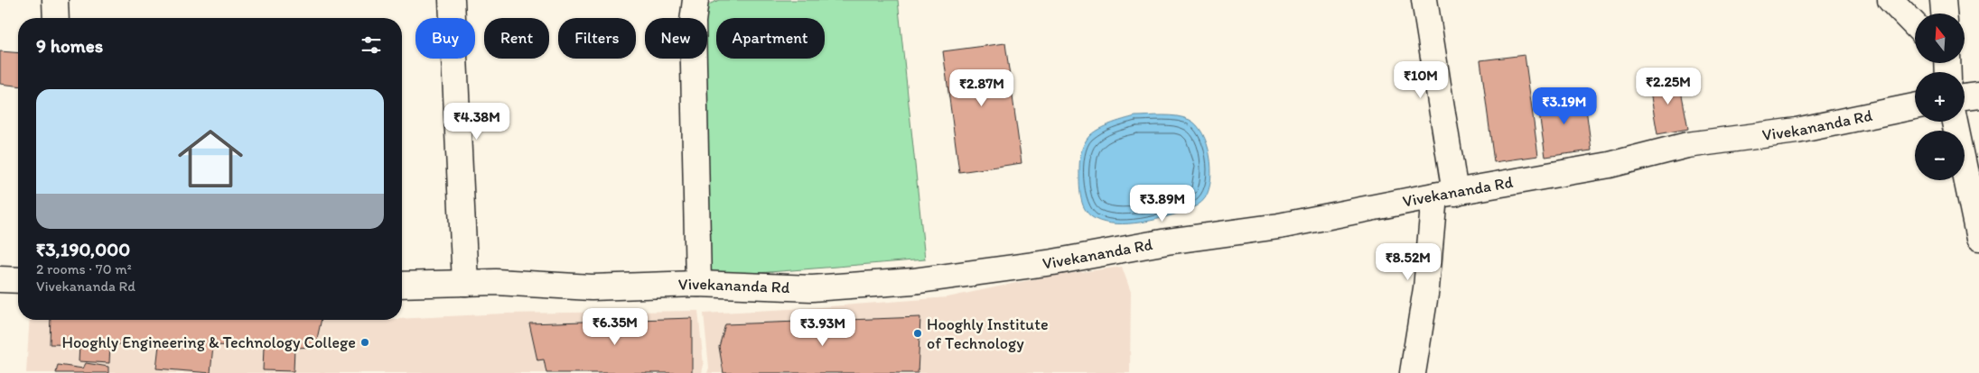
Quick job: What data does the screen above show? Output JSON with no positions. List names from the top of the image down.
{
  "streets": {
    "street": ["Vivekananda Rd"]
  },
  "places": ["Hooghly Institute of Technology", "Hooghly Engineering & Technology College"],
  "north": "top",
  "page": {
    "map_buttons": ["+", "−"],
    "chip": [
      "Buy",
      "Rent",
      "Filters",
      "New",
      "Apartment"
    ],
    "heading": "9 homes",
    "price": [
      "₹10M",
      "₹2.25M",
      "₹2.87M",
      "₹3.19M",
      "₹4.38M",
      "₹3.89M",
      "₹8.52M",
      "₹6.35M",
      "₹3.93M"
    ],
    "list": [
      {
        "name": "₹3,190,000",
        "note": "2 rooms · 70 m² · Vivekananda Rd"
      }
    ]
  }
}
